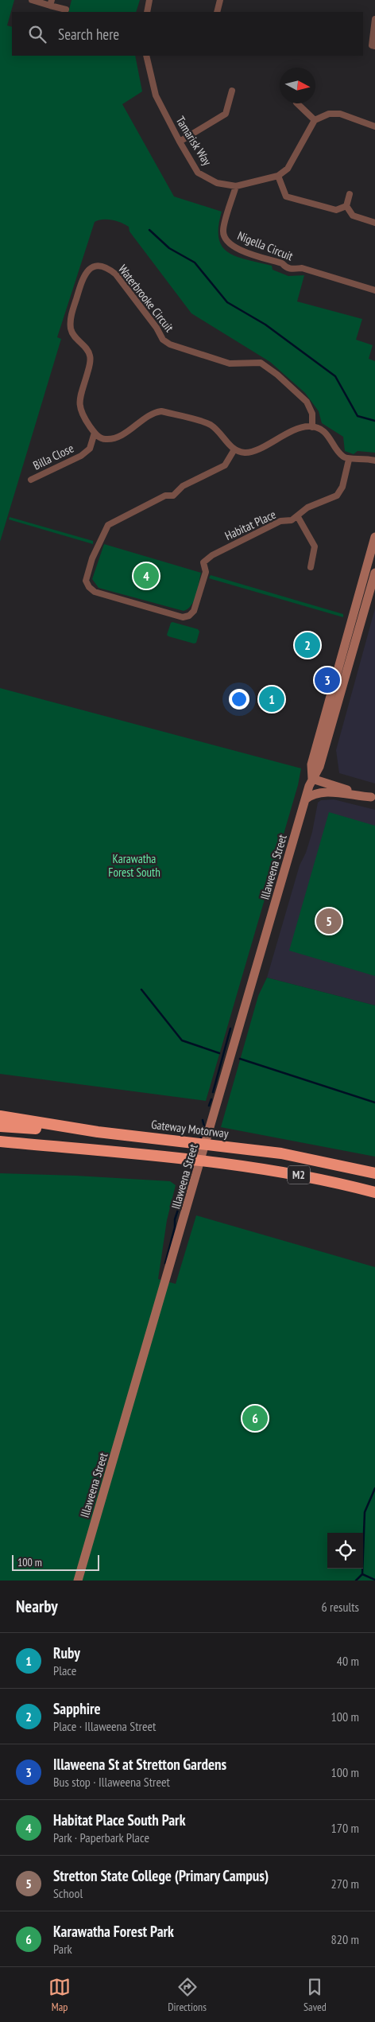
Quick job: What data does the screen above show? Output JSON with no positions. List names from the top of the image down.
{
  "streets": {
    "highway": ["Gateway Motorway", "M2"],
    "street": [
      "Tamarisk Way",
      "Nigella Circuit",
      "Waterbrooke Circuit",
      "Billa Close",
      "Habitat Place",
      "Illaweena Street"
    ]
  },
  "crossings": [
    ["Tamarisk Way", "Nigella Circuit"],
    ["Waterbrooke Circuit", "Billa Close"]
  ],
  "parks": ["Karawatha Forest South"],
  "scale_bar": "100 m",
  "north": "right",
  "page": {
    "search": "Search here",
    "pins": [
      "4",
      "2",
      "3",
      "1",
      "5",
      "6"
    ],
    "scale": "100 m",
    "heading": ["Nearby", "6 results"],
    "list": [
      {
        "mark": "1",
        "name": "Ruby",
        "note": "Place",
        "value": "40 m"
      },
      {
        "mark": "2",
        "name": "Sapphire",
        "note": "Place · Illaweena Street",
        "value": "100 m"
      },
      {
        "mark": "3",
        "name": "Illaweena St at Stretton Gardens",
        "note": "Bus stop · Illaweena Street",
        "value": "100 m"
      },
      {
        "mark": "4",
        "name": "Habitat Place South Park",
        "note": "Park · Paperbark Place",
        "value": "170 m"
      },
      {
        "mark": "5",
        "name": "Stretton State College (Primary Campus)",
        "note": "School",
        "value": "270 m"
      },
      {
        "mark": "6",
        "name": "Karawatha Forest Park",
        "note": "Park",
        "value": "820 m"
      }
    ],
    "nav": ["Map", "Directions", "Saved"]
  }
}
